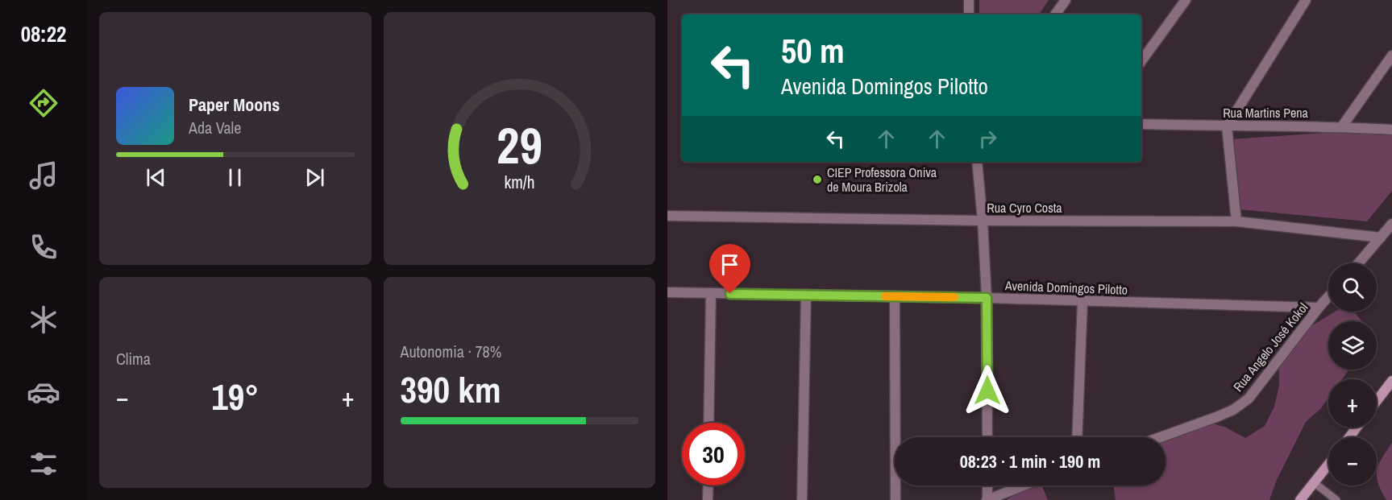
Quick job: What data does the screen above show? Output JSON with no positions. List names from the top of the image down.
{
  "streets": {
    "street": [
      "Rua Martins Pena",
      "Rua Cyro Costa",
      "Avenida Domingos Pilotto",
      "Rua Angelo José Kokol"
    ]
  },
  "crossings": [
    ["Avenida Domingos Pilotto", "Rua Angelo José Kokol"]
  ],
  "places": ["CIEP Professora Oniva de Moura Brizola"],
  "page": {
    "tabs": "08:22",
    "turn": ["50 m", "Avenida Domingos Pilotto"],
    "song": ["Paper Moons", "Ada Vale"],
    "map_buttons": ["+", "−"],
    "tile": [
      "Clima",
      ["Autonomia · 78%", "390 km"]
    ],
    "heat": ["−", "19°", "+"],
    "limit": "30",
    "trip": "08:23 · 1 min · 190 m",
    "gauge": ["29", "km/h"]
  }
}
